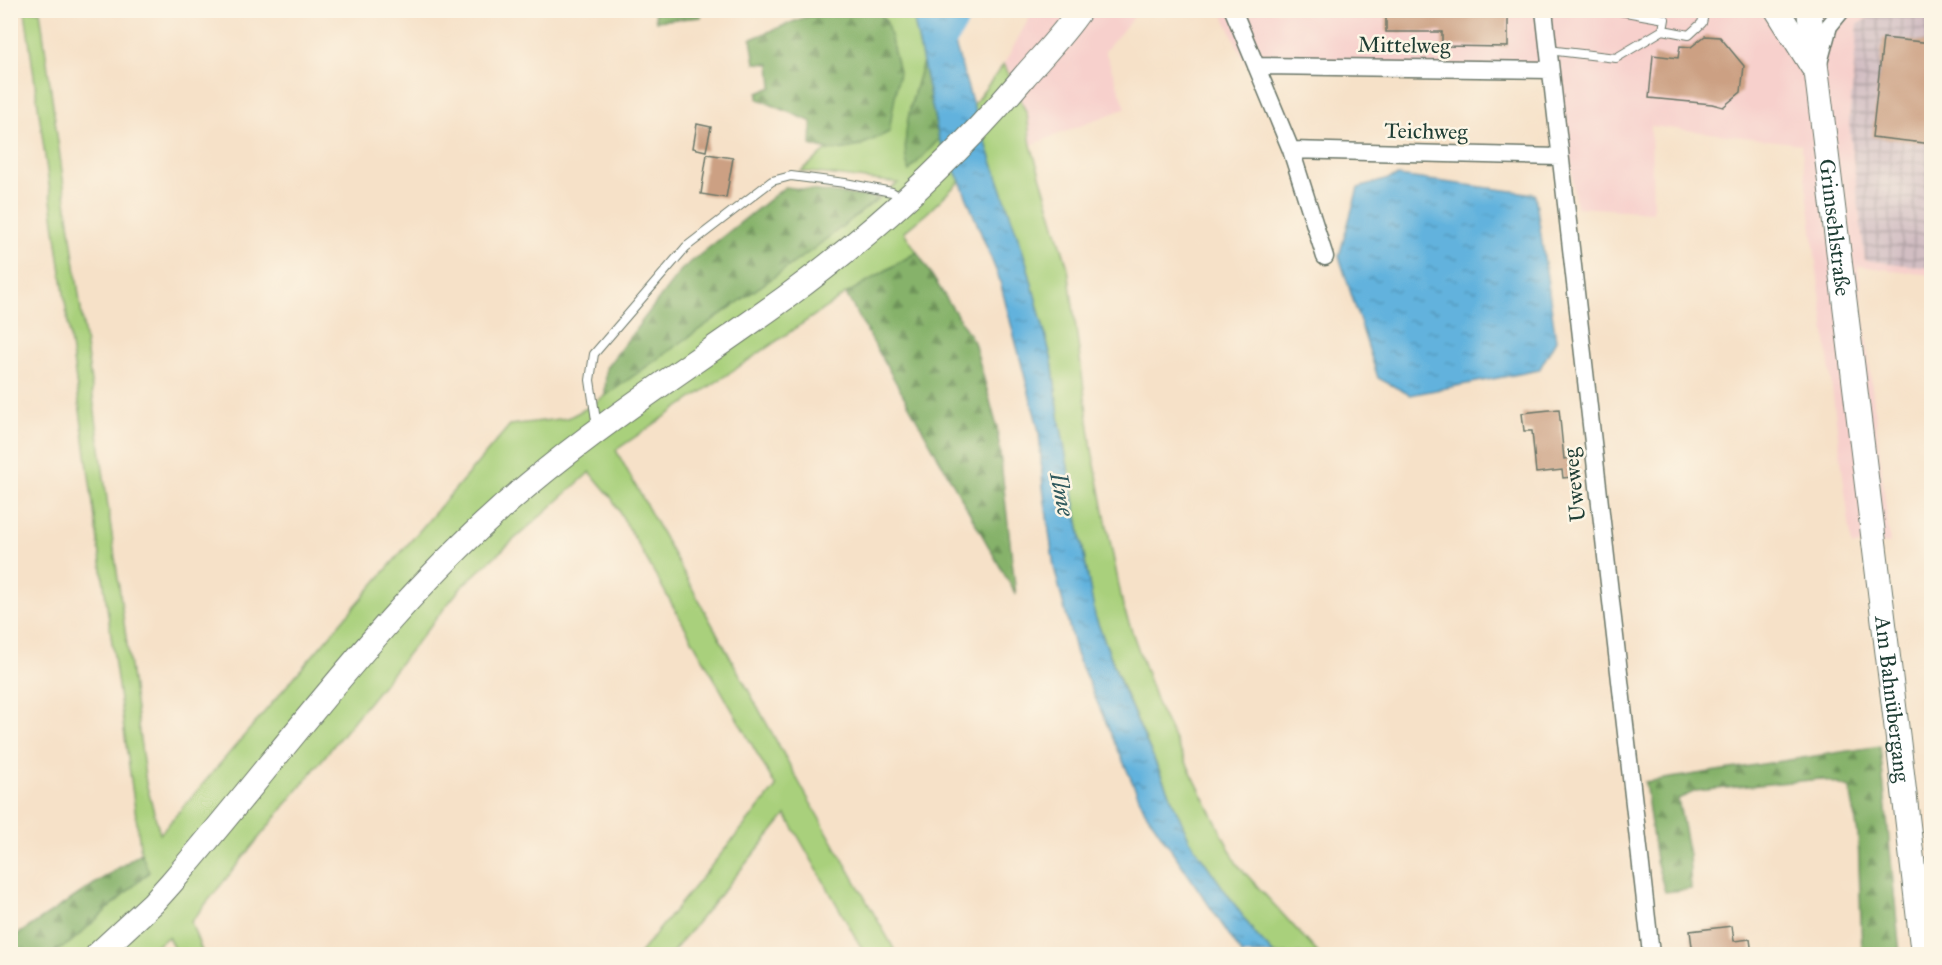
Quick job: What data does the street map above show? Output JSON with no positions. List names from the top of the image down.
{
  "streets": {
    "main road": ["Grimsehlstraße", "Am Bahnübergang"],
    "street": ["Mittelweg", "Teichweg", "Uweweg"]
  },
  "crossings": [
    ["Mittelweg", "Uweweg"],
    ["Teichweg", "Uweweg"],
    ["Grimsehlstraße", "Am Bahnübergang"]
  ],
  "water": ["Ilme"]
}
